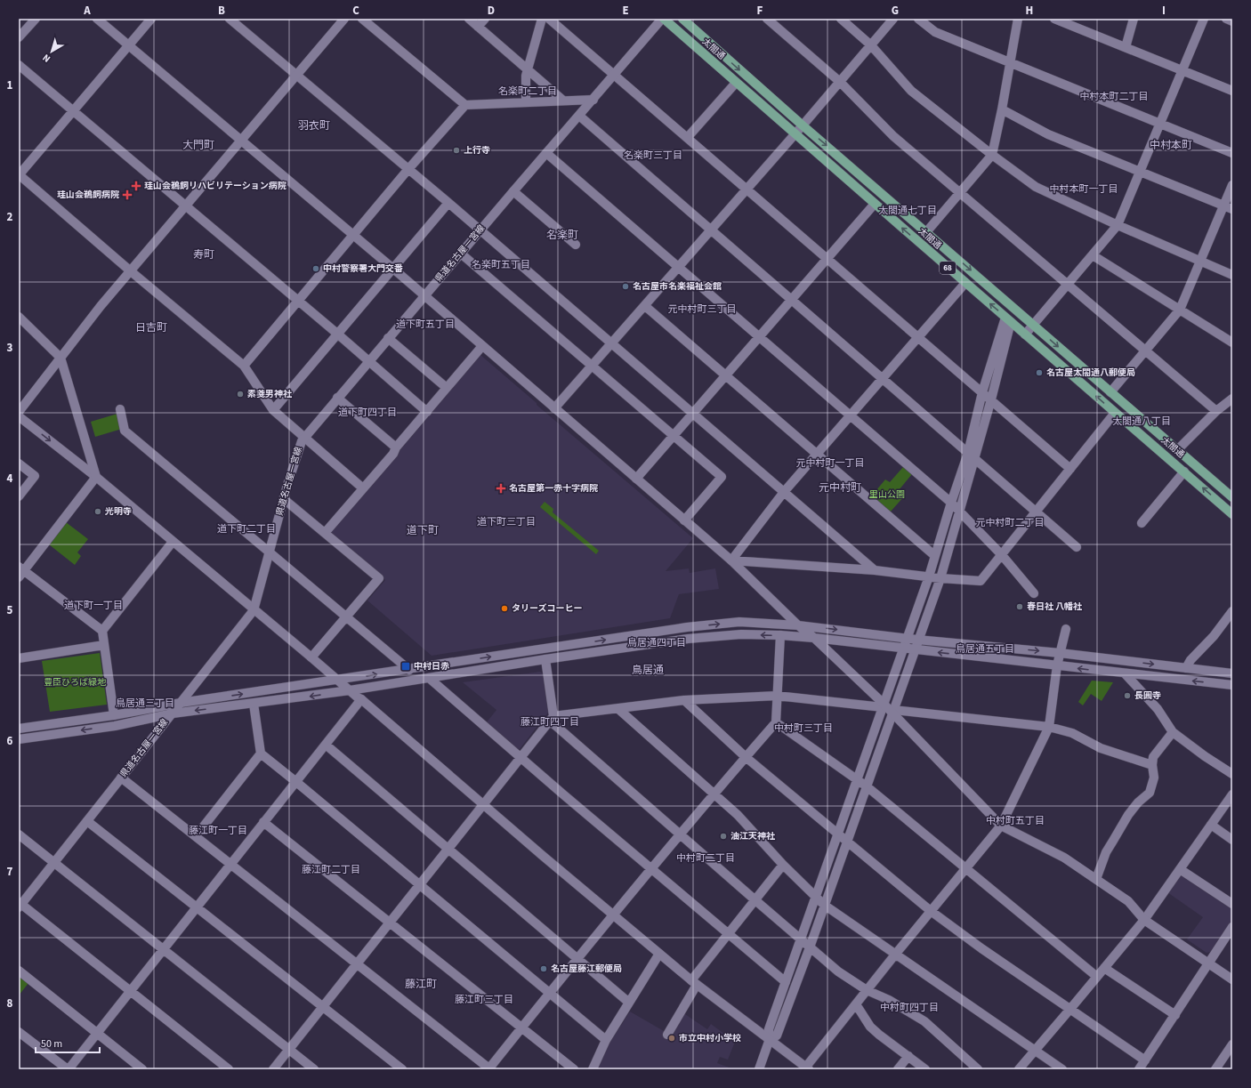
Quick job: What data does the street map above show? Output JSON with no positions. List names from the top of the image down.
{
  "streets": {
    "main road": ["太閤通", "68"],
    "street": ["県道名古屋一宮線"]
  },
  "crossings": [
    ["太閤通", "県道名古屋一宮線"]
  ],
  "districts": [
    "名楽町二丁目",
    "中村本町二丁目",
    "羽衣町",
    "大門町",
    "中村本町",
    "名楽町三丁目",
    "中村本町一丁目",
    "太閤通七丁目",
    "名楽町",
    "寿町",
    "名楽町五丁目",
    "元中村町三丁目",
    "道下町五丁目",
    "日吉町",
    "道下町四丁目",
    "太閤通八丁目",
    "元中村町一丁目",
    "元中村町",
    "道下町三丁目",
    "元中村町二丁目",
    "道下町二丁目",
    "道下町",
    "道下町一丁目",
    "鳥居通四丁目",
    "鳥居通五丁目",
    "鳥居通",
    "鳥居通三丁目",
    "藤江町四丁目",
    "中村町三丁目",
    "中村町五丁目",
    "藤江町一丁目",
    "中村町二丁目",
    "藤江町二丁目",
    "藤江町",
    "藤江町三丁目",
    "中村町四丁目"
  ],
  "parks": ["里山公園", "豊臣ひろば緑地"],
  "places": {
    "other": [
      "上行寺",
      "中村警察署大門交番",
      "名古屋市名楽福祉会館",
      "名古屋太閤通八郵便局",
      "素戔男神社",
      "光明寺",
      "春日社 八幡社",
      "タリーズコーヒー",
      "長圓寺",
      "油江天神社",
      "名古屋藤江郵便局",
      "市立中村小学校"
    ],
    "health": ["珪山会鵜飼リハビリテーション病院", "珪山会鵜飼病院", "名古屋第一赤十字病院"],
    "transit": ["中村日赤"]
  },
  "scale_bar": "50 m",
  "north": "bottom left",
  "grid": {
    "columns": [
      "A",
      "B",
      "C",
      "D",
      "E",
      "F",
      "G",
      "H",
      "I"
    ],
    "rows": [
      "1",
      "2",
      "3",
      "4",
      "5",
      "6",
      "7",
      "8"
    ]
  }
}
